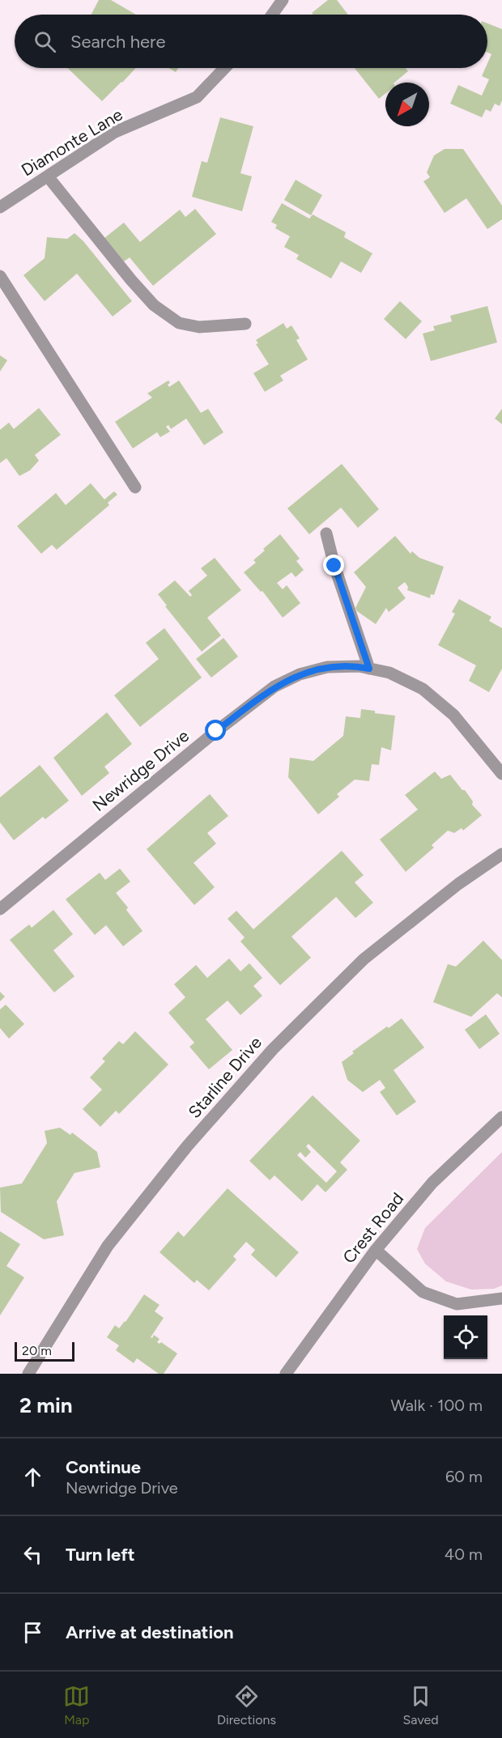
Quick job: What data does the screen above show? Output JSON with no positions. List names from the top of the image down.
{
  "streets": {
    "street": [
      "Diamonte Lane",
      "Newridge Drive",
      "Starline Drive",
      "Crest Road"
    ]
  },
  "scale_bar": "20 m",
  "north": "bottom left",
  "page": {
    "search": "Search here",
    "scale": "20 m",
    "heading": ["2 min", "Walk · 100 m"],
    "list": [
      ["Continue", "Newridge Drive", "60 m"],
      ["Turn left", "40 m"],
      "Arrive at destination"
    ],
    "nav": ["Map", "Directions", "Saved"]
  }
}
